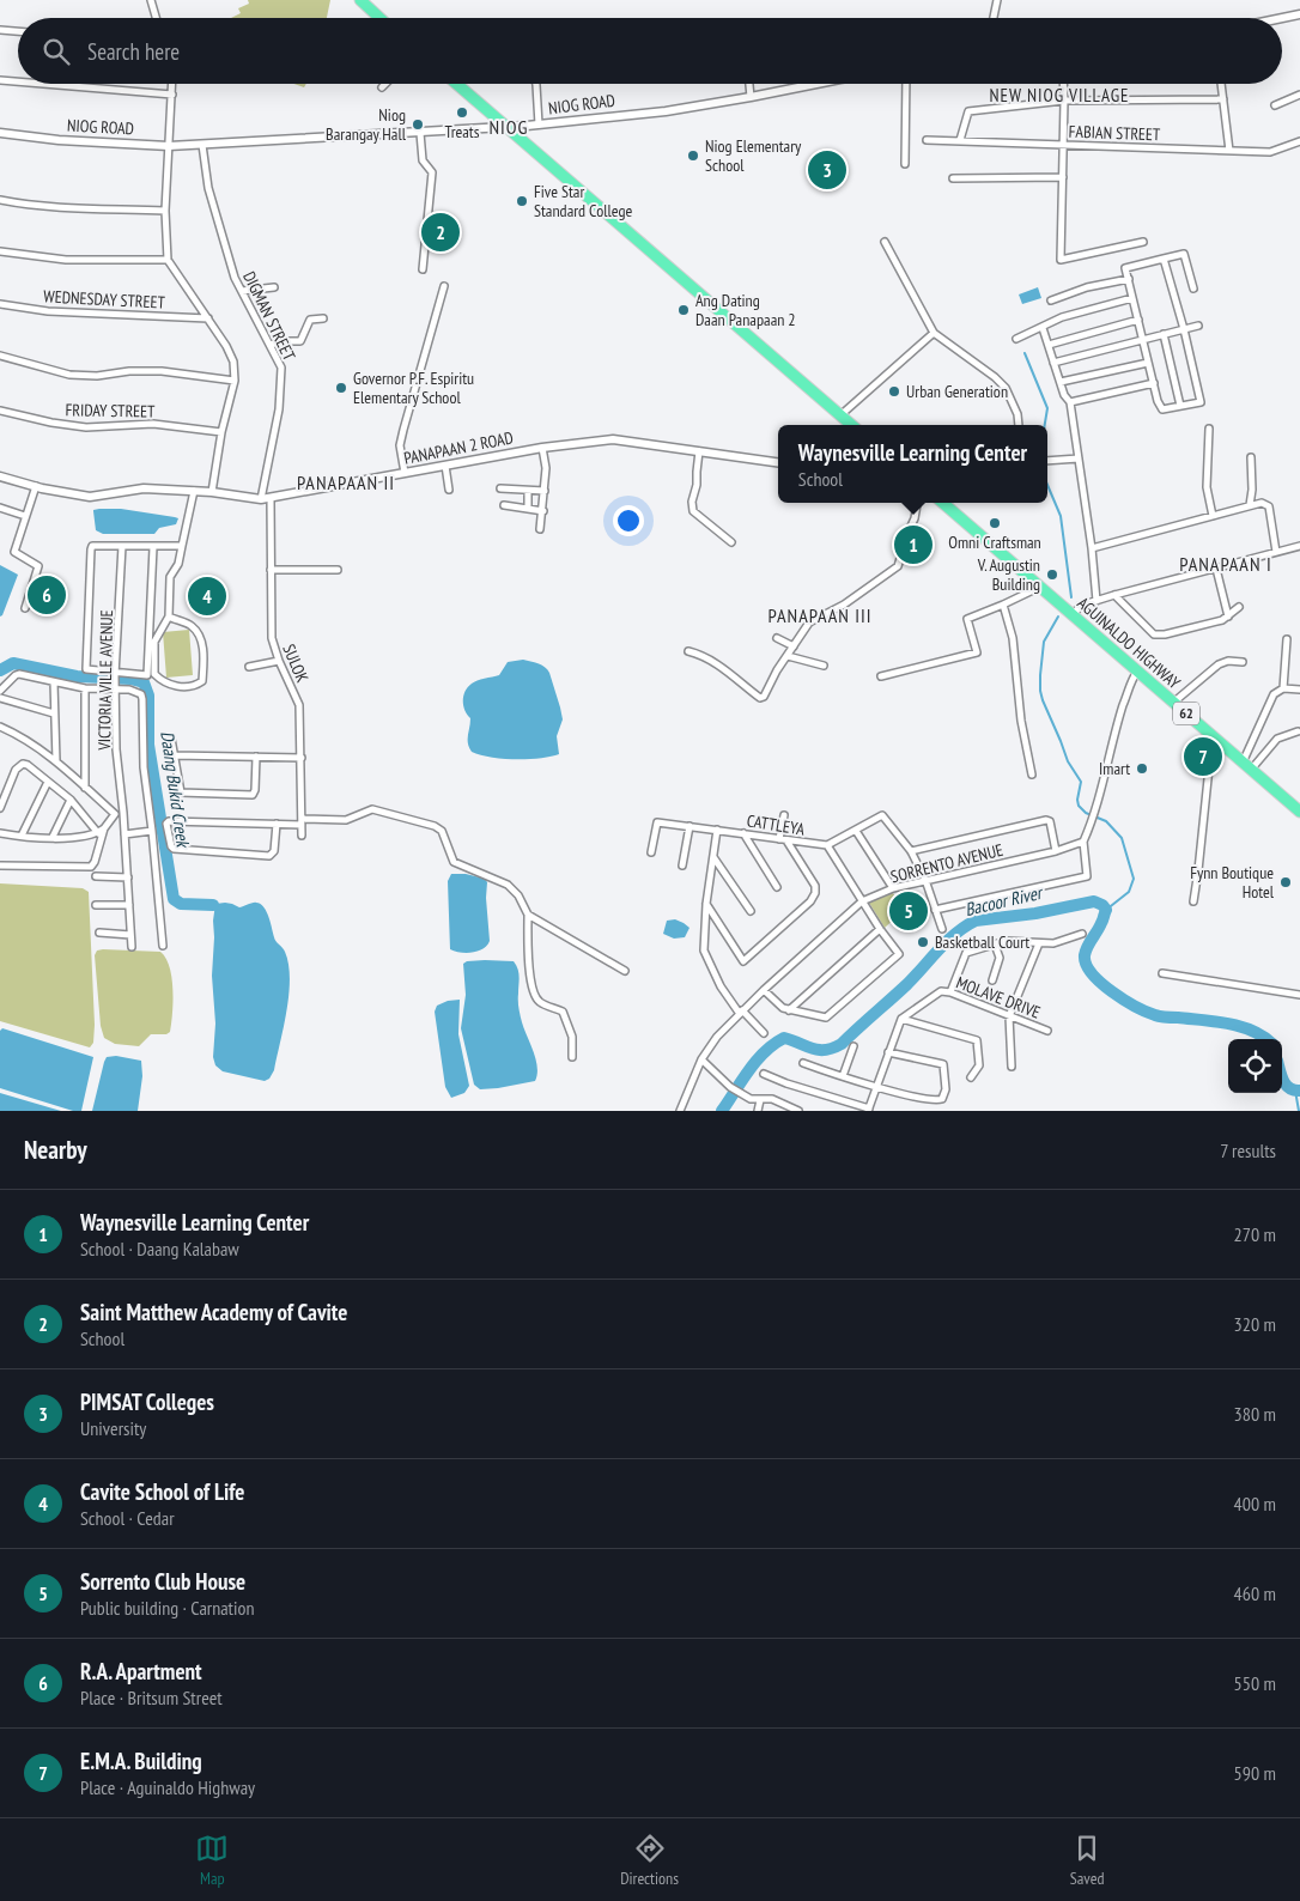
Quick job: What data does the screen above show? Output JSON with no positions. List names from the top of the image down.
{
  "streets": {
    "highway": ["AGUINALDO HIGHWAY", "62"],
    "street": [
      "NIOG ROAD",
      "FABIAN STREET",
      "WEDNESDAY STREET",
      "DIGMAN STREET",
      "FRIDAY STREET",
      "PANAPAAN 2 ROAD",
      "SULOK",
      "VICTORIA VILLE AVENUE",
      "CATTLEYA",
      "SORRENTO AVENUE",
      "MOLAVE DRIVE"
    ]
  },
  "crossings": [
    ["NIOG ROAD", "DIGMAN STREET"],
    ["DIGMAN STREET", "PANAPAAN 2 ROAD"],
    ["PANAPAAN 2 ROAD", "SULOK"]
  ],
  "districts": [
    "NEW NIOG VILLAGE",
    "NIOG",
    "PANAPAAN II",
    "PANAPAAN I",
    "PANAPAAN III"
  ],
  "water": ["Daang Bukid Creek", "Bacoor River"],
  "places": [
    "Treats",
    "Niog Barangay Hall",
    "Niog Elementary School",
    "Five Star Standard College",
    "Ang Dating Daan Panapaan 2",
    "Governor P.F. Espiritu Elementary School",
    "Urban Generation",
    "Omni Craftsman",
    "V. Augustin Building",
    "Imart",
    "Fynn Boutique Hotel",
    "Basketball Court"
  ],
  "page": {
    "search": "Search here",
    "pins": [
      "3",
      "2",
      "1",
      "6",
      "4",
      "7",
      "5"
    ],
    "popup": ["Waynesville Learning Center", "School"],
    "heading": ["Nearby", "7 results"],
    "list": [
      {
        "mark": "1",
        "name": "Waynesville Learning Center",
        "note": "School · Daang Kalabaw",
        "value": "270 m"
      },
      {
        "mark": "2",
        "name": "Saint Matthew Academy of Cavite",
        "note": "School",
        "value": "320 m"
      },
      {
        "mark": "3",
        "name": "PIMSAT Colleges",
        "note": "University",
        "value": "380 m"
      },
      {
        "mark": "4",
        "name": "Cavite School of Life",
        "note": "School · Cedar",
        "value": "400 m"
      },
      {
        "mark": "5",
        "name": "Sorrento Club House",
        "note": "Public building · Carnation",
        "value": "460 m"
      },
      {
        "mark": "6",
        "name": "R.A. Apartment",
        "note": "Place · Britsum Street",
        "value": "550 m"
      },
      {
        "mark": "7",
        "name": "E.M.A. Building",
        "note": "Place · Aguinaldo Highway",
        "value": "590 m"
      }
    ],
    "nav": ["Map", "Directions", "Saved"]
  }
}
